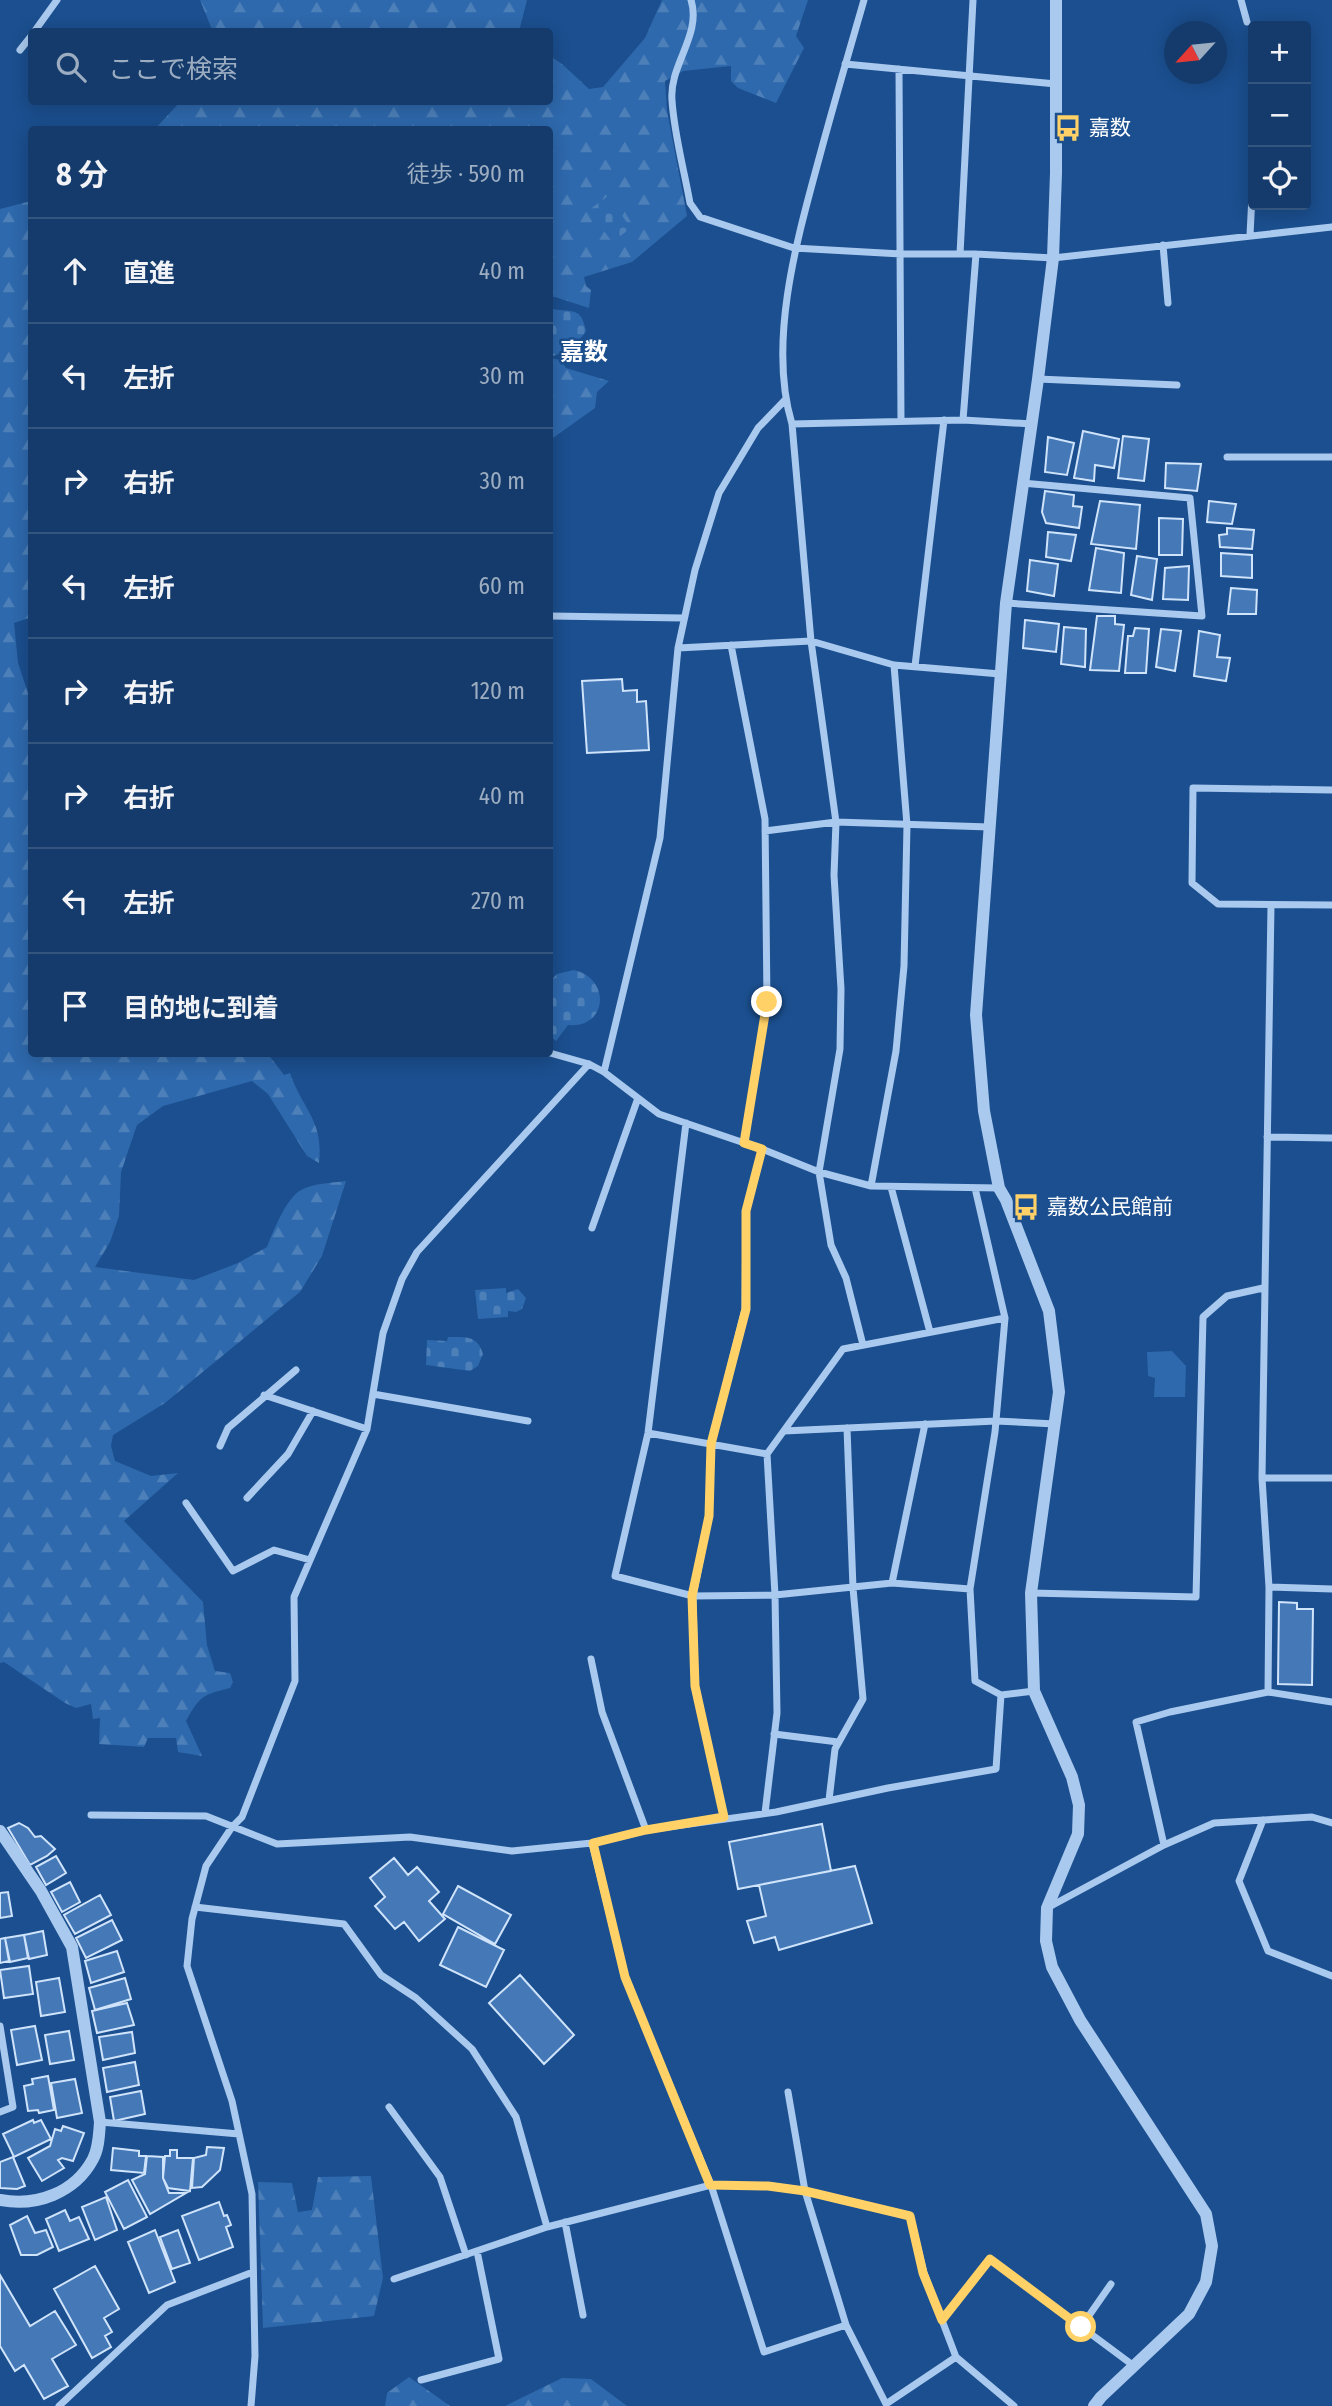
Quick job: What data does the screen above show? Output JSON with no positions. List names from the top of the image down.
{
  "districts": ["嘉数"],
  "places": {
    "bus stop": ["嘉数", "嘉数公民館前"]
  },
  "north": "bottom left",
  "page": {
    "map_buttons": ["+", "−"],
    "search": "ここで検索",
    "heading": ["8 分", "徒歩 · 590 m"],
    "list": [
      ["直進", "40 m"],
      ["左折", "30 m"],
      ["右折", "30 m"],
      ["左折", "60 m"],
      ["右折", "120 m"],
      ["右折", "40 m"],
      ["左折", "270 m"],
      "目的地に到着"
    ]
  }
}
